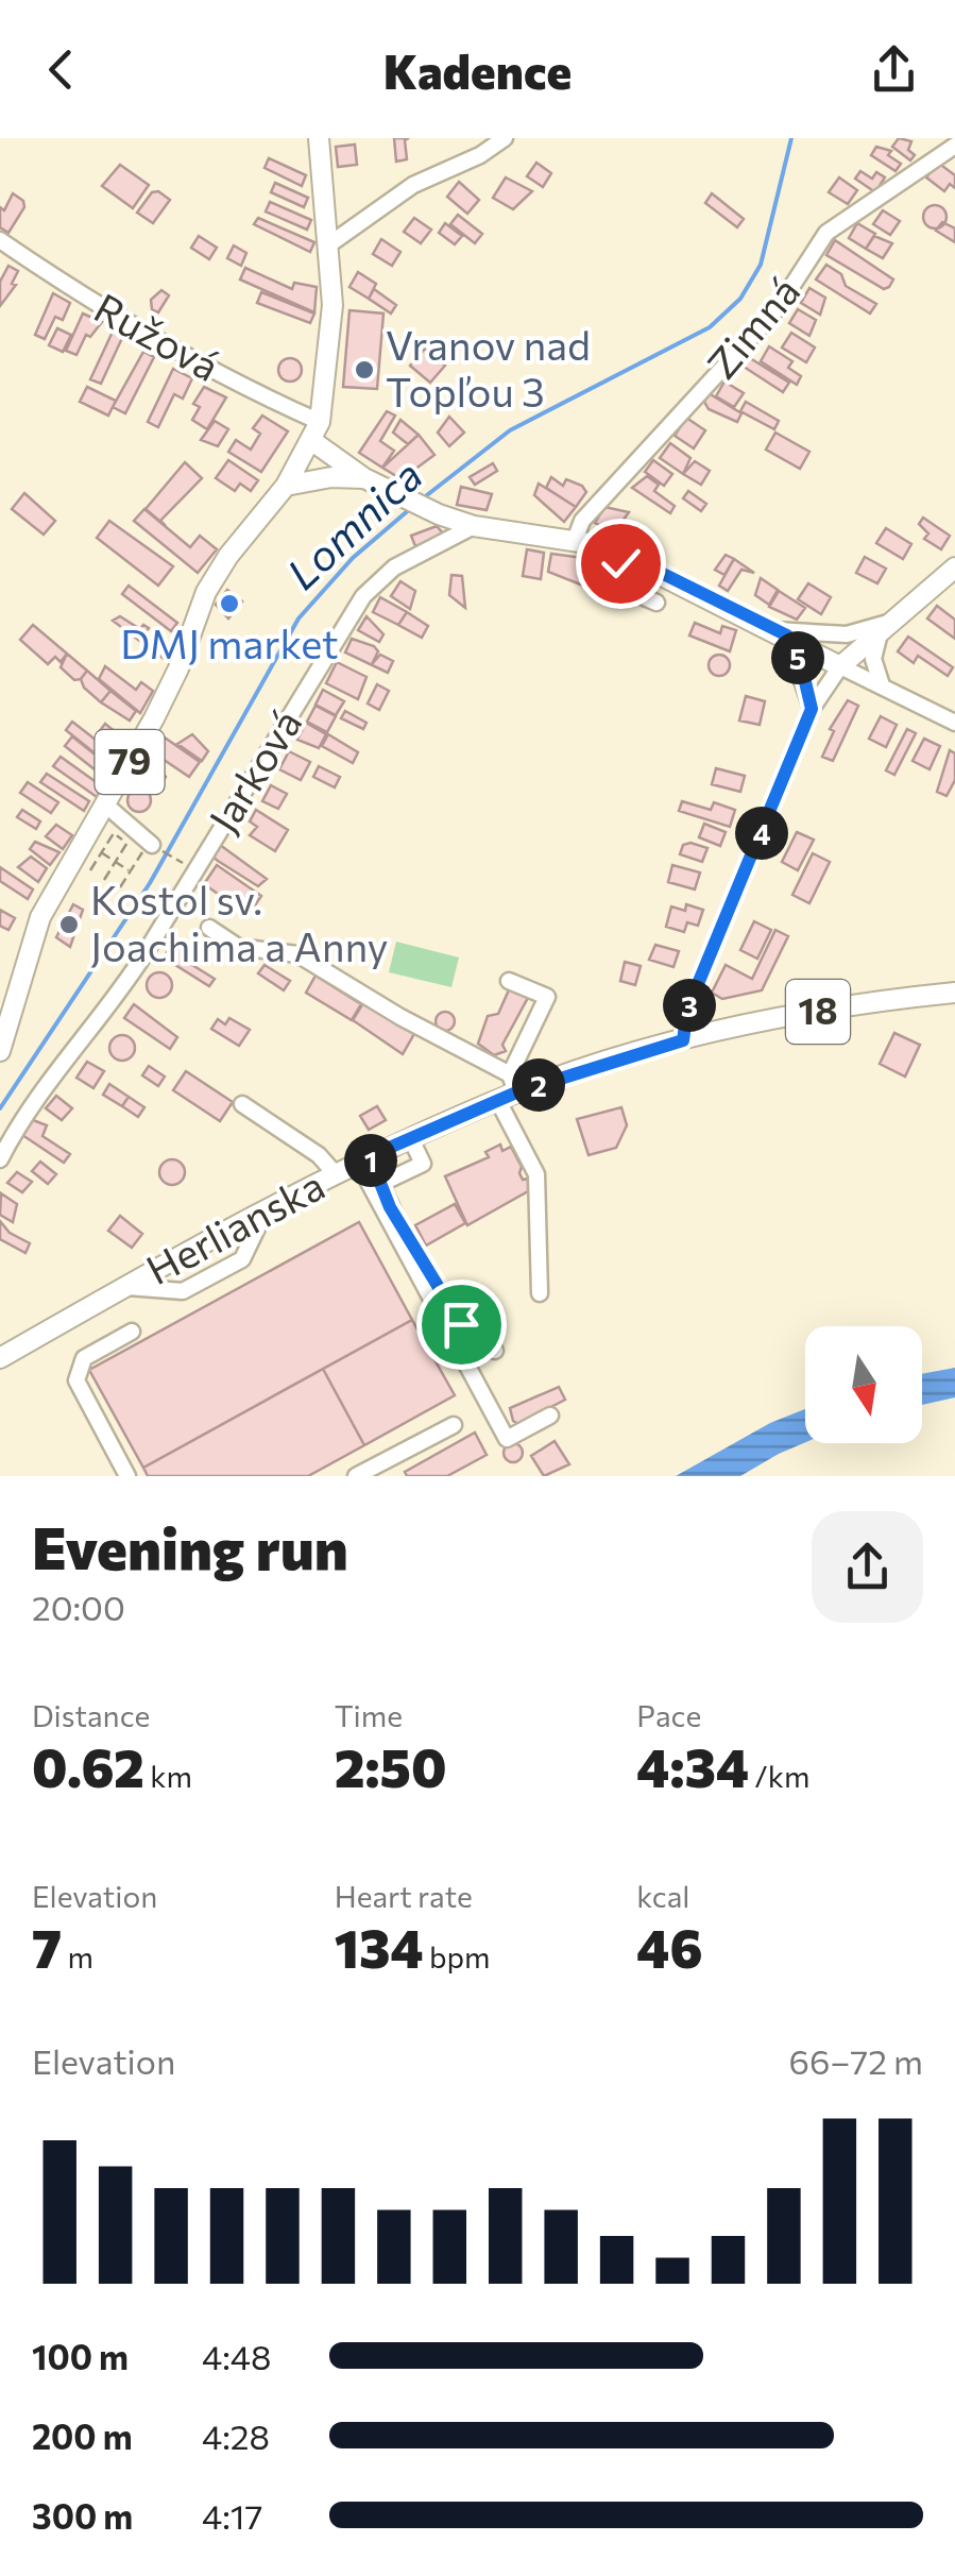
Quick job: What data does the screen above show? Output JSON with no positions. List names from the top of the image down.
{
  "streets": {
    "main road": ["79", "18", "Herlianska"],
    "street": ["Zimná", "Ružová", "Jarková"]
  },
  "crossings": [
    ["Ružová", "79"],
    ["18", "Herlianska"]
  ],
  "water": ["Lomnica"],
  "places": ["Vranov nad Topľou 3", "DMJ market", "Kostol sv. Joachima a Anny"],
  "north": "bottom",
  "page": {
    "header": "Kadence",
    "pins": [
      "5",
      "4",
      "3",
      "2",
      "1"
    ],
    "heading": ["Evening run", "20:00"],
    "stats": [
      ["Distance", "0.62 km"],
      ["Time", "2:50"],
      ["Pace", "4:34 /km"],
      ["Elevation", "7 m"],
      ["Heart rate", "134 bpm"],
      ["kcal", "46"]
    ],
    "chart": ["Elevation", "66–72 m"],
    "list": [
      {
        "name": "100 m",
        "note": "4:48"
      },
      {
        "name": "200 m",
        "note": "4:28"
      },
      {
        "name": "300 m",
        "note": "4:17"
      }
    ]
  }
}
